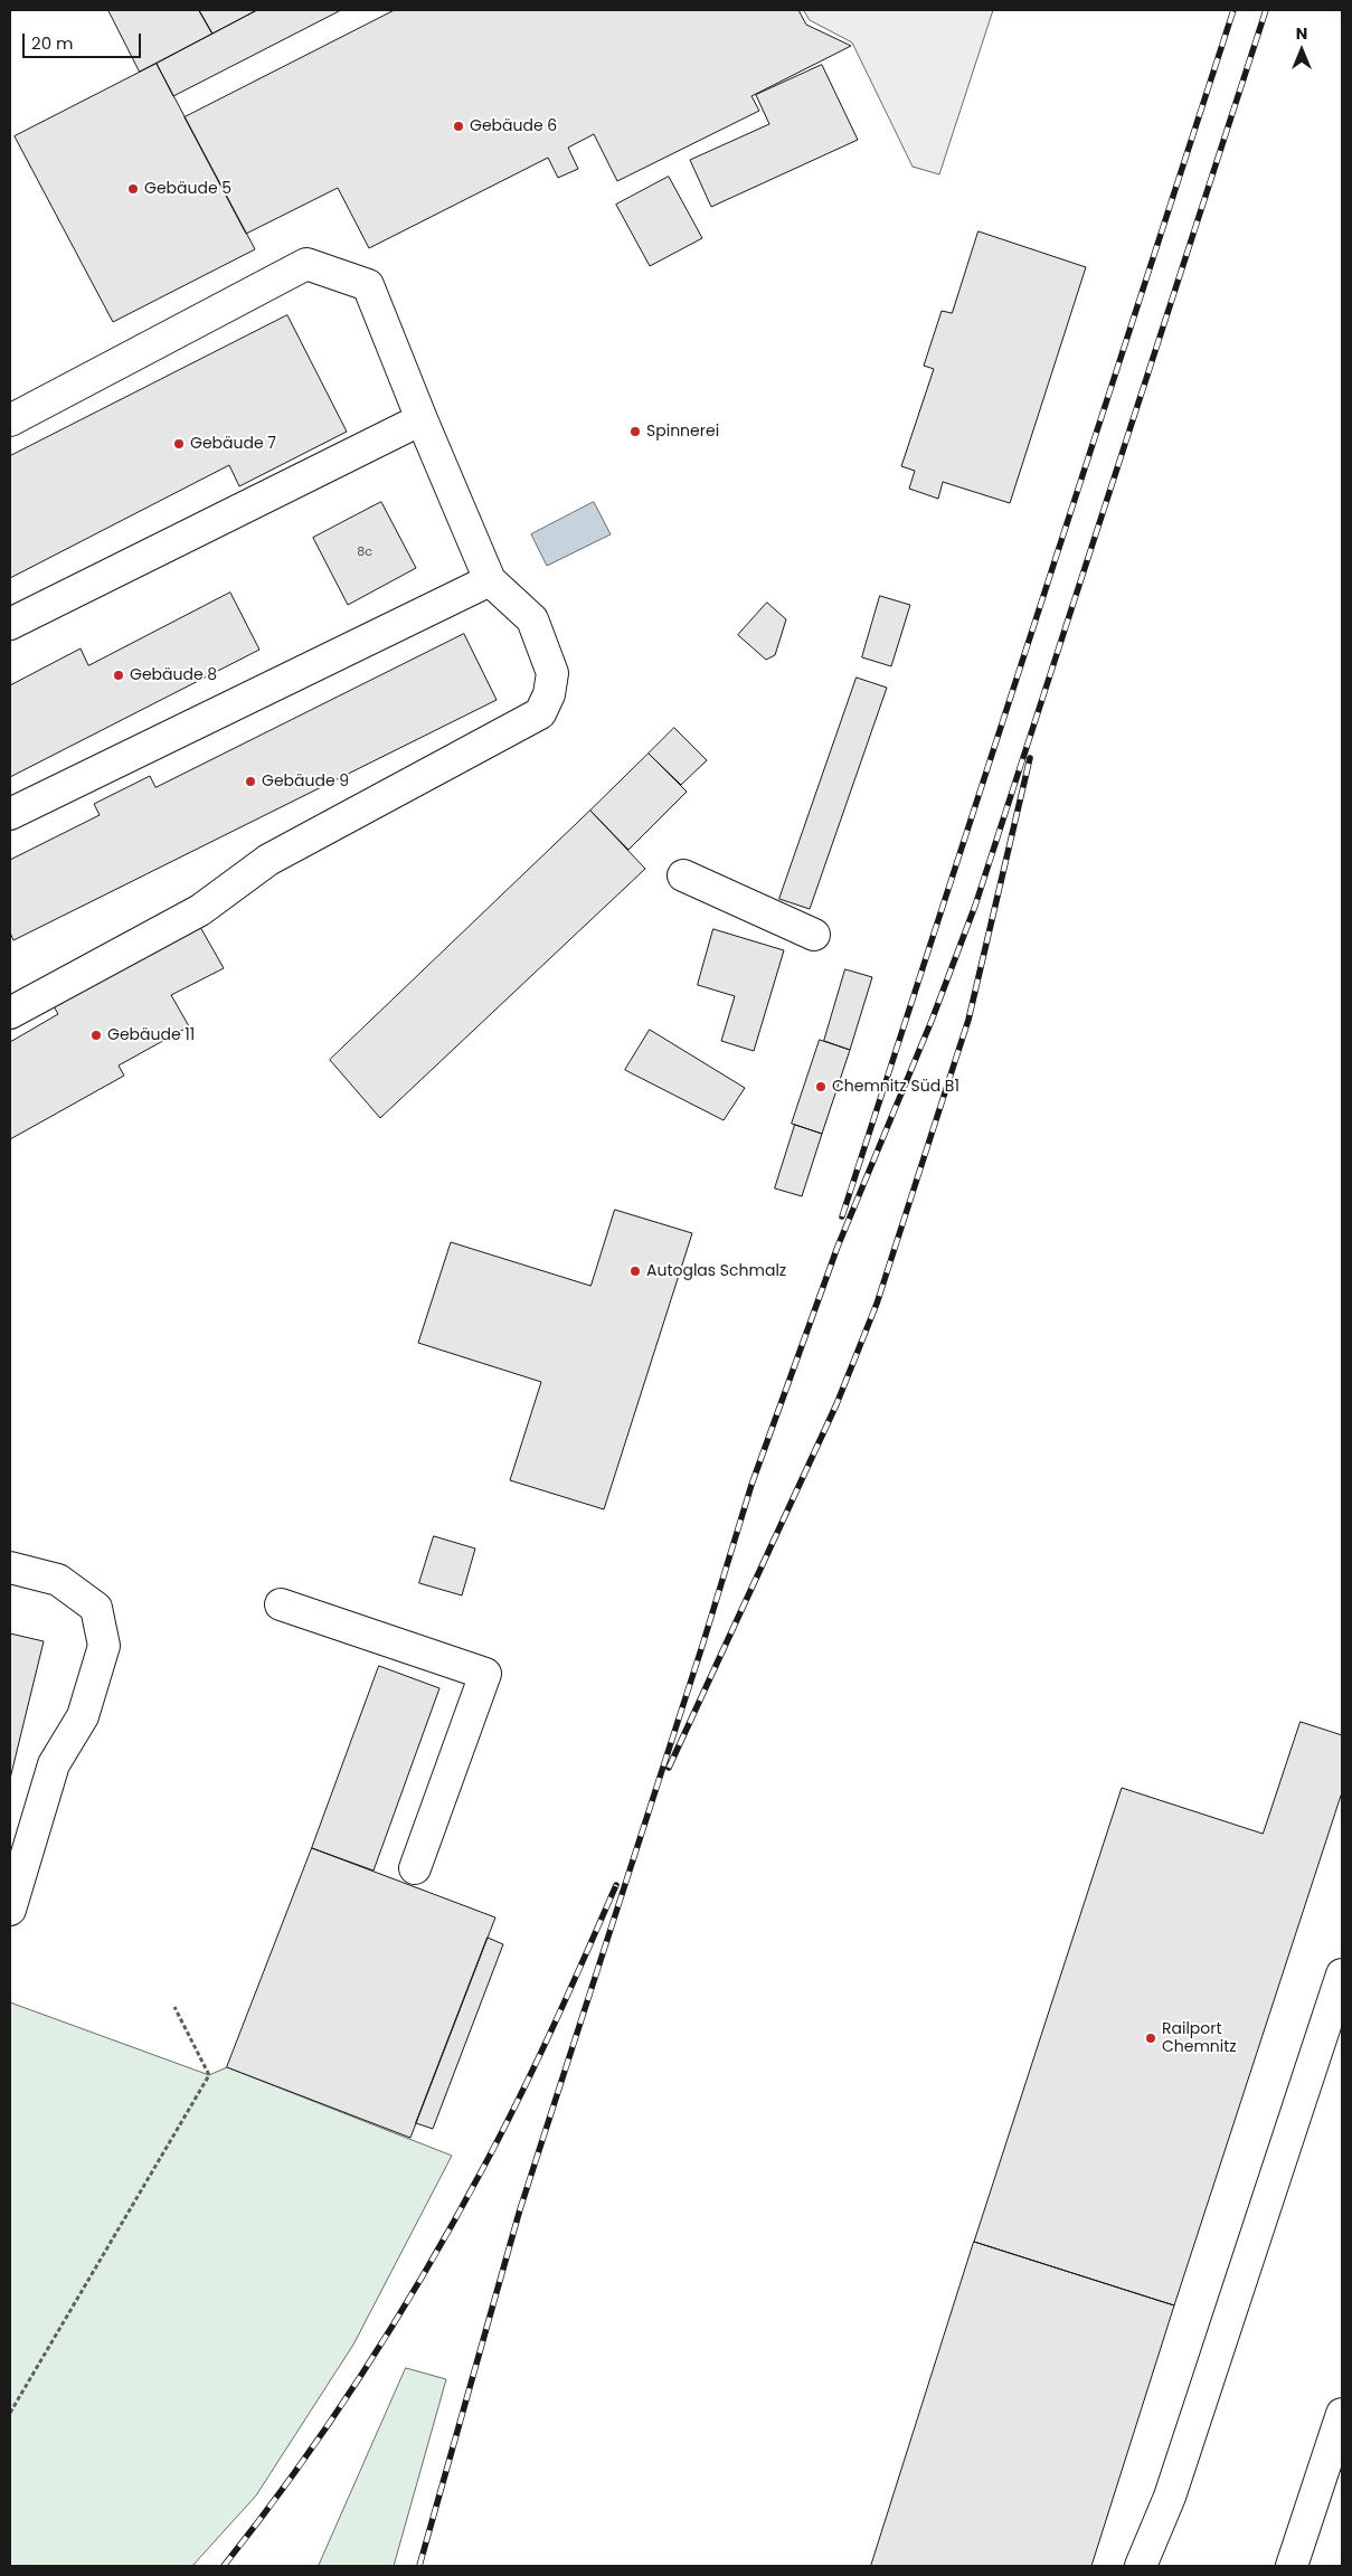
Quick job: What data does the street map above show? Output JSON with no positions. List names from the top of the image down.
{
  "places": [
    "Gebäude 6",
    "Gebäude 5",
    "Spinnerei",
    "Gebäude 7",
    "Gebäude 8",
    "Gebäude 9",
    "Gebäude 11",
    "Chemnitz Süd B1",
    "Autoglas Schmalz",
    "Railport Chemnitz"
  ],
  "house_numbers": ["8c"],
  "scale_bar": "20 m",
  "north": "top"
}
